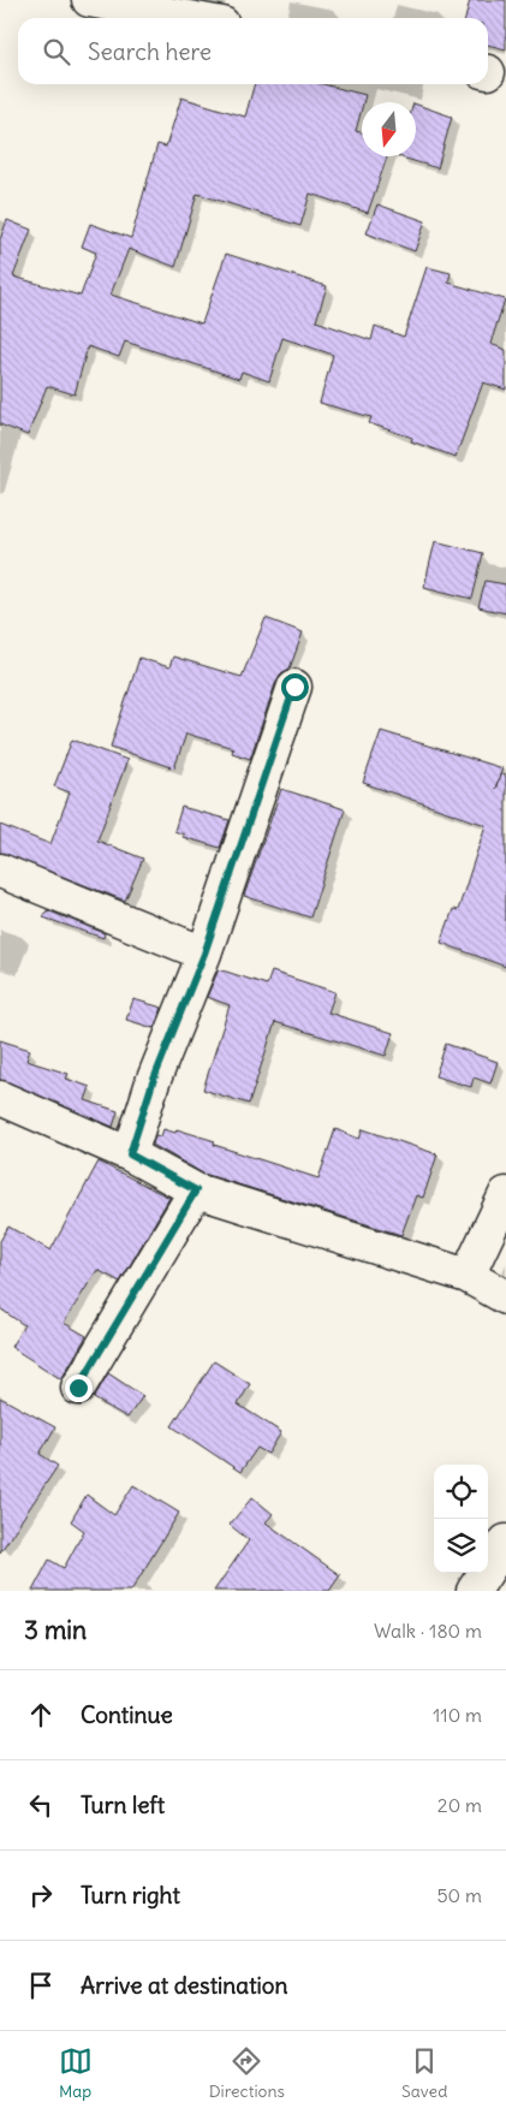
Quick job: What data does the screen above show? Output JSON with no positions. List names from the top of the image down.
{
  "north": "bottom",
  "page": {
    "search": "Search here",
    "heading": ["3 min", "Walk · 180 m"],
    "list": [
      ["Continue", "110 m"],
      ["Turn left", "20 m"],
      ["Turn right", "50 m"],
      "Arrive at destination"
    ],
    "nav": ["Map", "Directions", "Saved"]
  }
}
